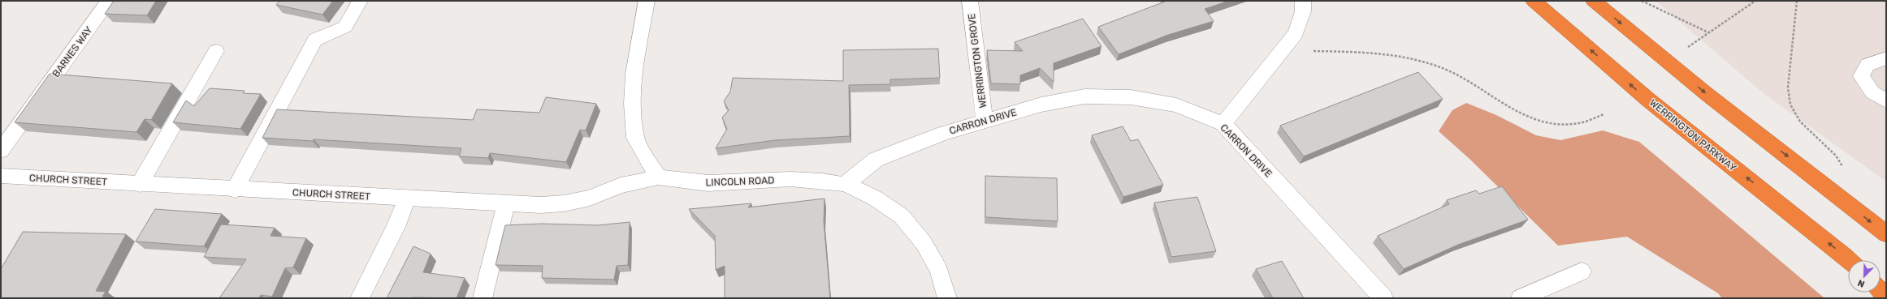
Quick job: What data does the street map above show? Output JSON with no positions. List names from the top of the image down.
{
  "streets": {
    "highway": ["WERRINGTON PARKWAY"],
    "street": [
      "BARNES WAY",
      "WERRINGTON GROVE",
      "CARRON DRIVE",
      "CHURCH STREET",
      "LINCOLN ROAD"
    ]
  },
  "crossings": [
    ["WERRINGTON GROVE", "CARRON DRIVE"],
    ["CARRON DRIVE", "LINCOLN ROAD"],
    ["CHURCH STREET", "LINCOLN ROAD"]
  ],
  "north": "bottom left"
}
